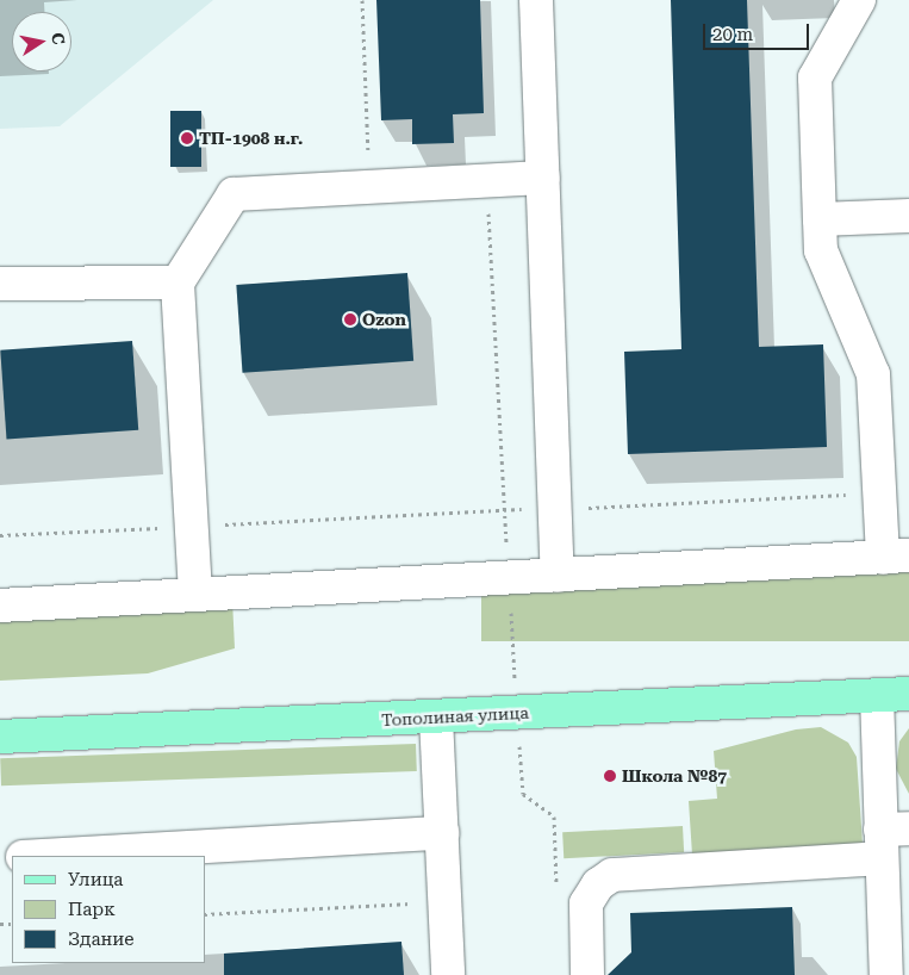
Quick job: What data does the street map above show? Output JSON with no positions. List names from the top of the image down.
{
  "streets": {
    "main road": ["Тополиная улица"]
  },
  "places": ["ТП-1908 н.г.", "Ozon", "Школа №87"],
  "legend": ["Улица", "Парк", "Здание"],
  "scale_bar": "20 m",
  "north": "right"
}
